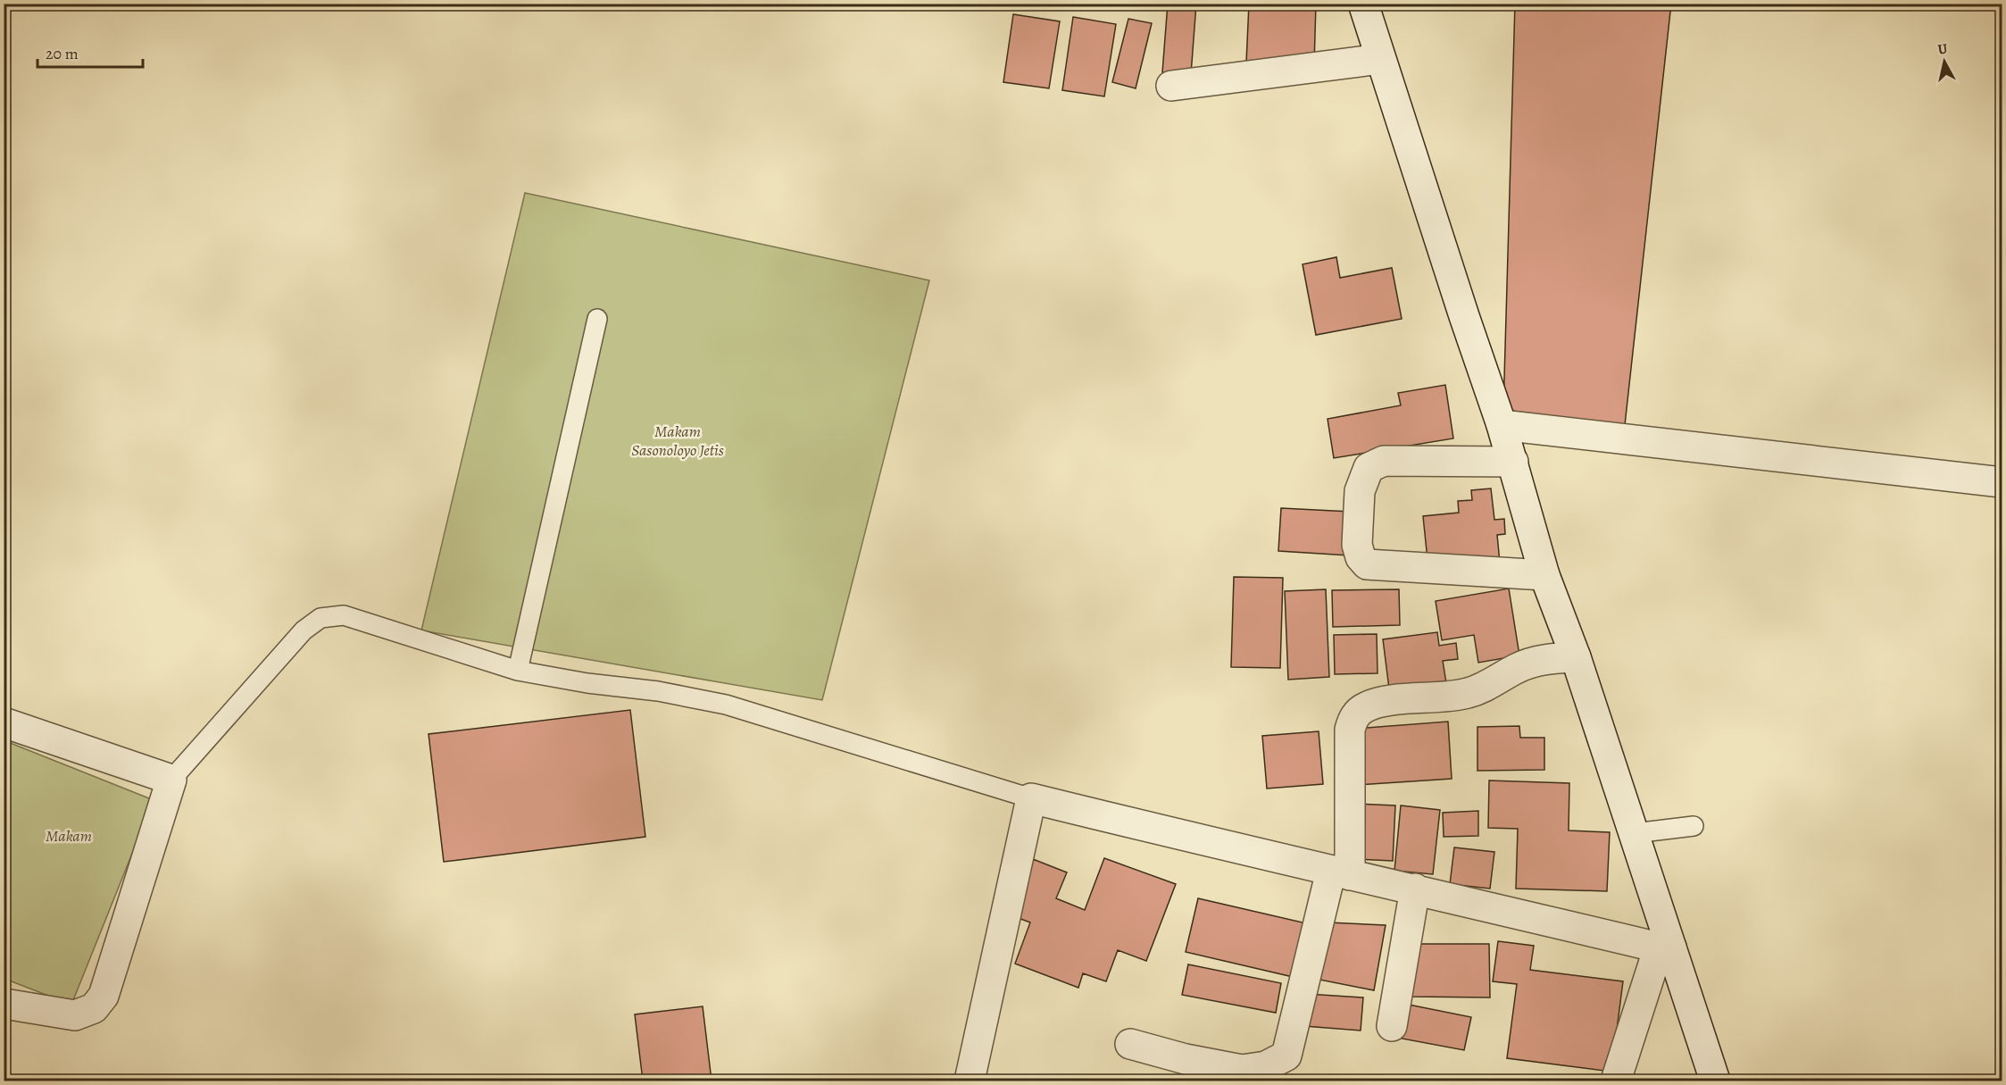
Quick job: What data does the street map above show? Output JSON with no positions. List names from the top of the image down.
{
  "parks": ["Makam Sasonoloyo Jetis", "Makam"],
  "scale_bar": "20 m",
  "north": "top"
}
